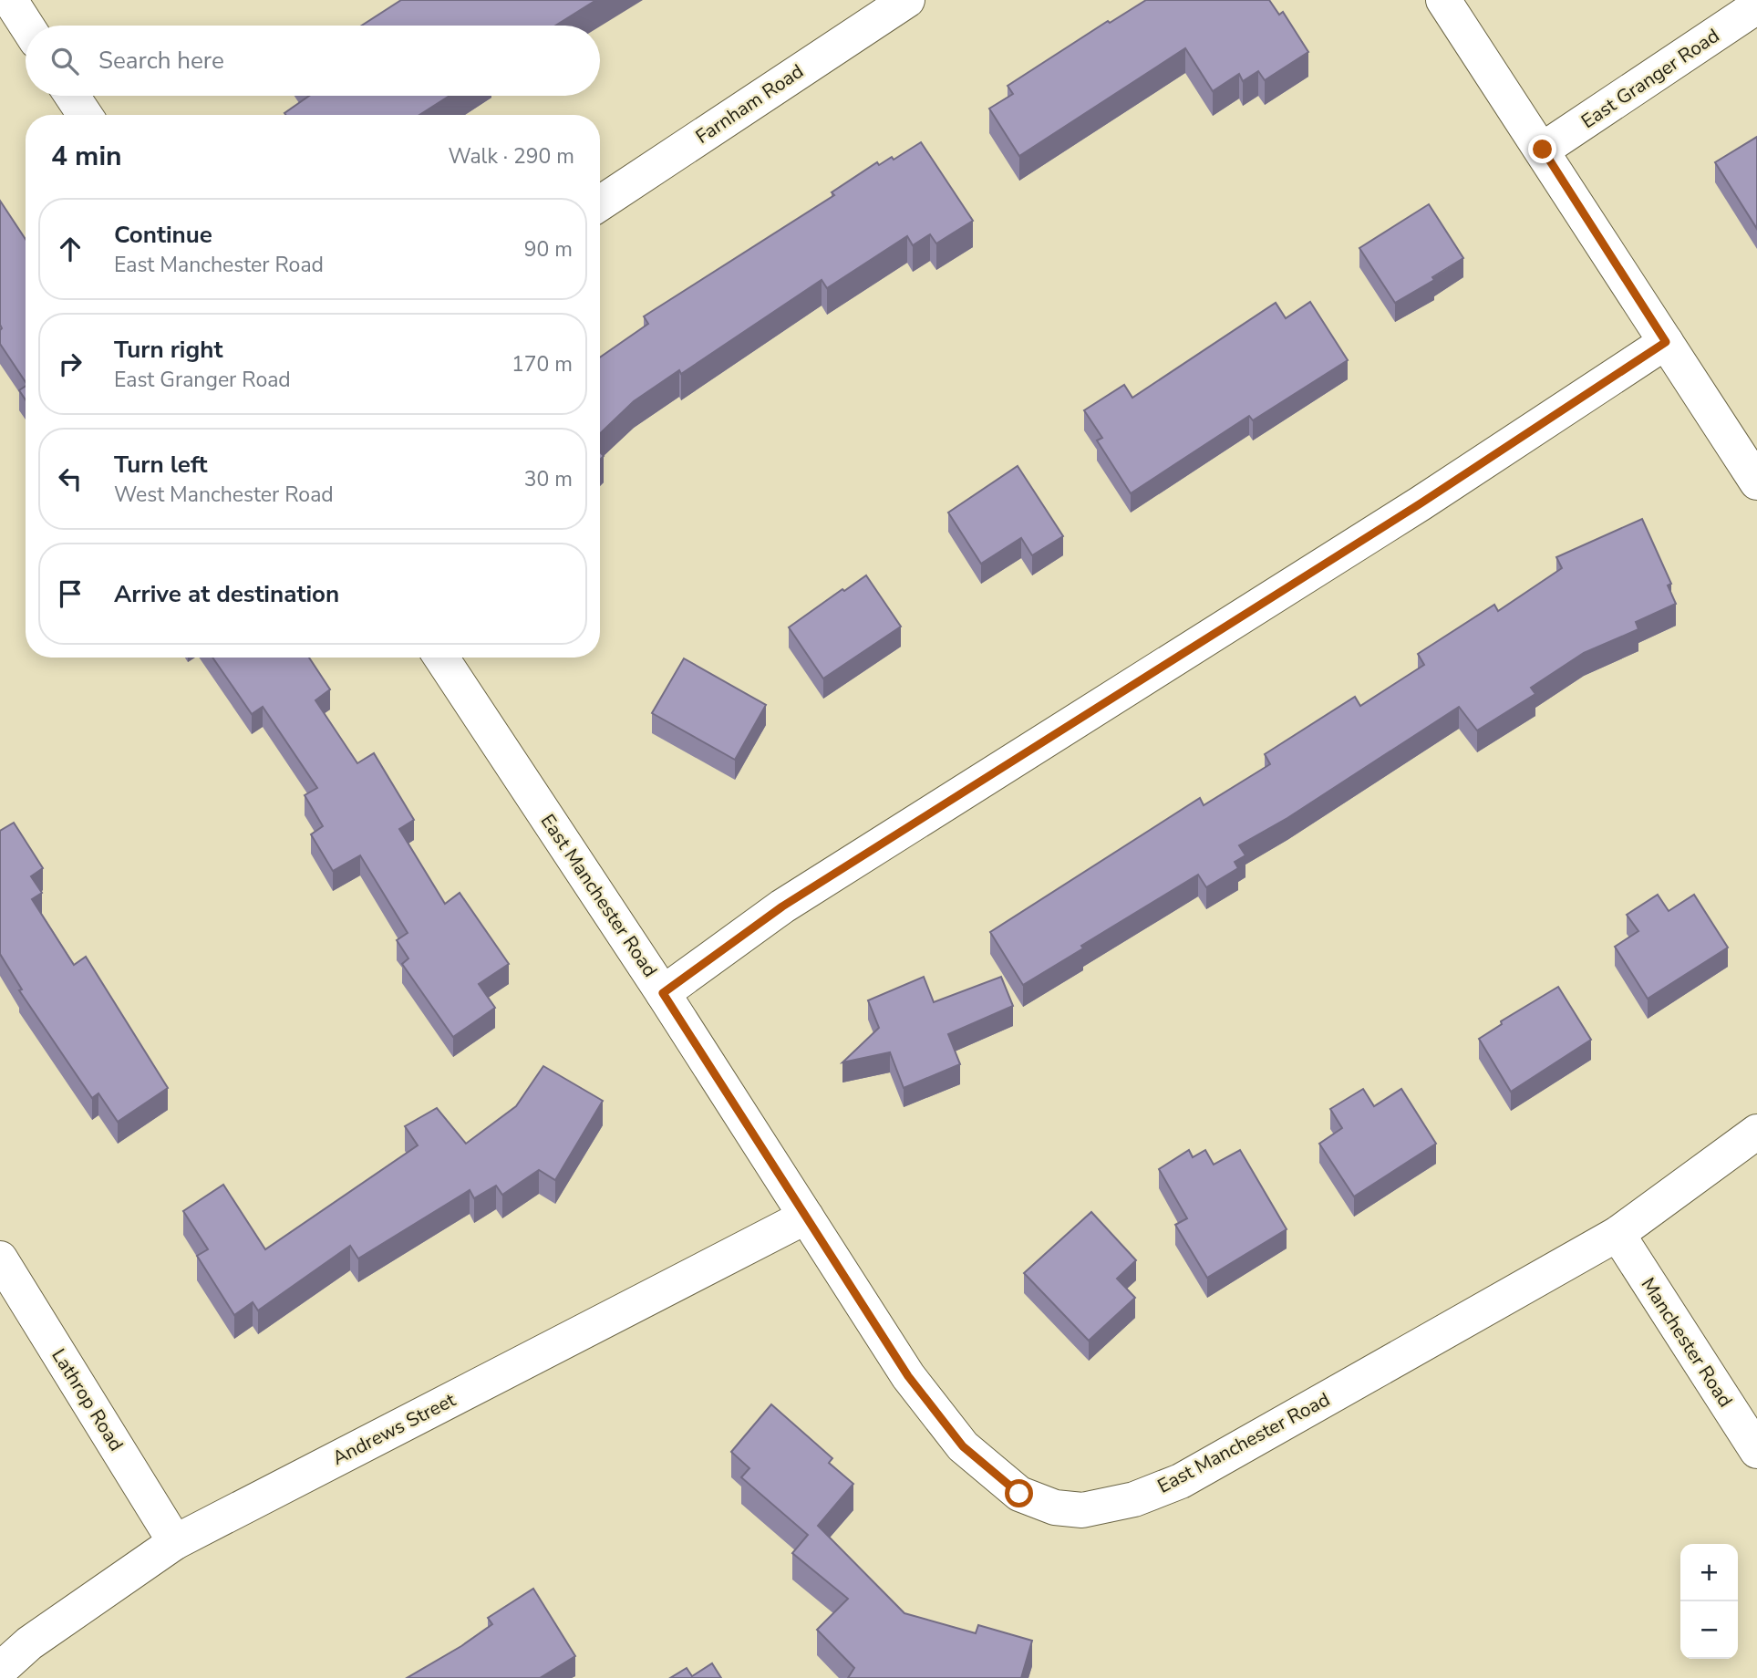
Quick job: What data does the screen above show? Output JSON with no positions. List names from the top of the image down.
{
  "streets": {
    "street": [
      "East Granger Road",
      "Farnham Road",
      "East Manchester Road",
      "Manchester Road",
      "Lathrop Road",
      "Andrews Street"
    ]
  },
  "crossings": [
    ["East Manchester Road", "Manchester Road"],
    ["East Manchester Road", "Andrews Street"],
    ["Lathrop Road", "Andrews Street"]
  ],
  "page": {
    "search": "Search here",
    "heading": ["4 min", "Walk · 290 m"],
    "list": [
      ["Continue", "East Manchester Road", "90 m"],
      ["Turn right", "East Granger Road", "170 m"],
      ["Turn left", "West Manchester Road", "30 m"],
      "Arrive at destination"
    ],
    "map_buttons": ["+", "−"]
  }
}
